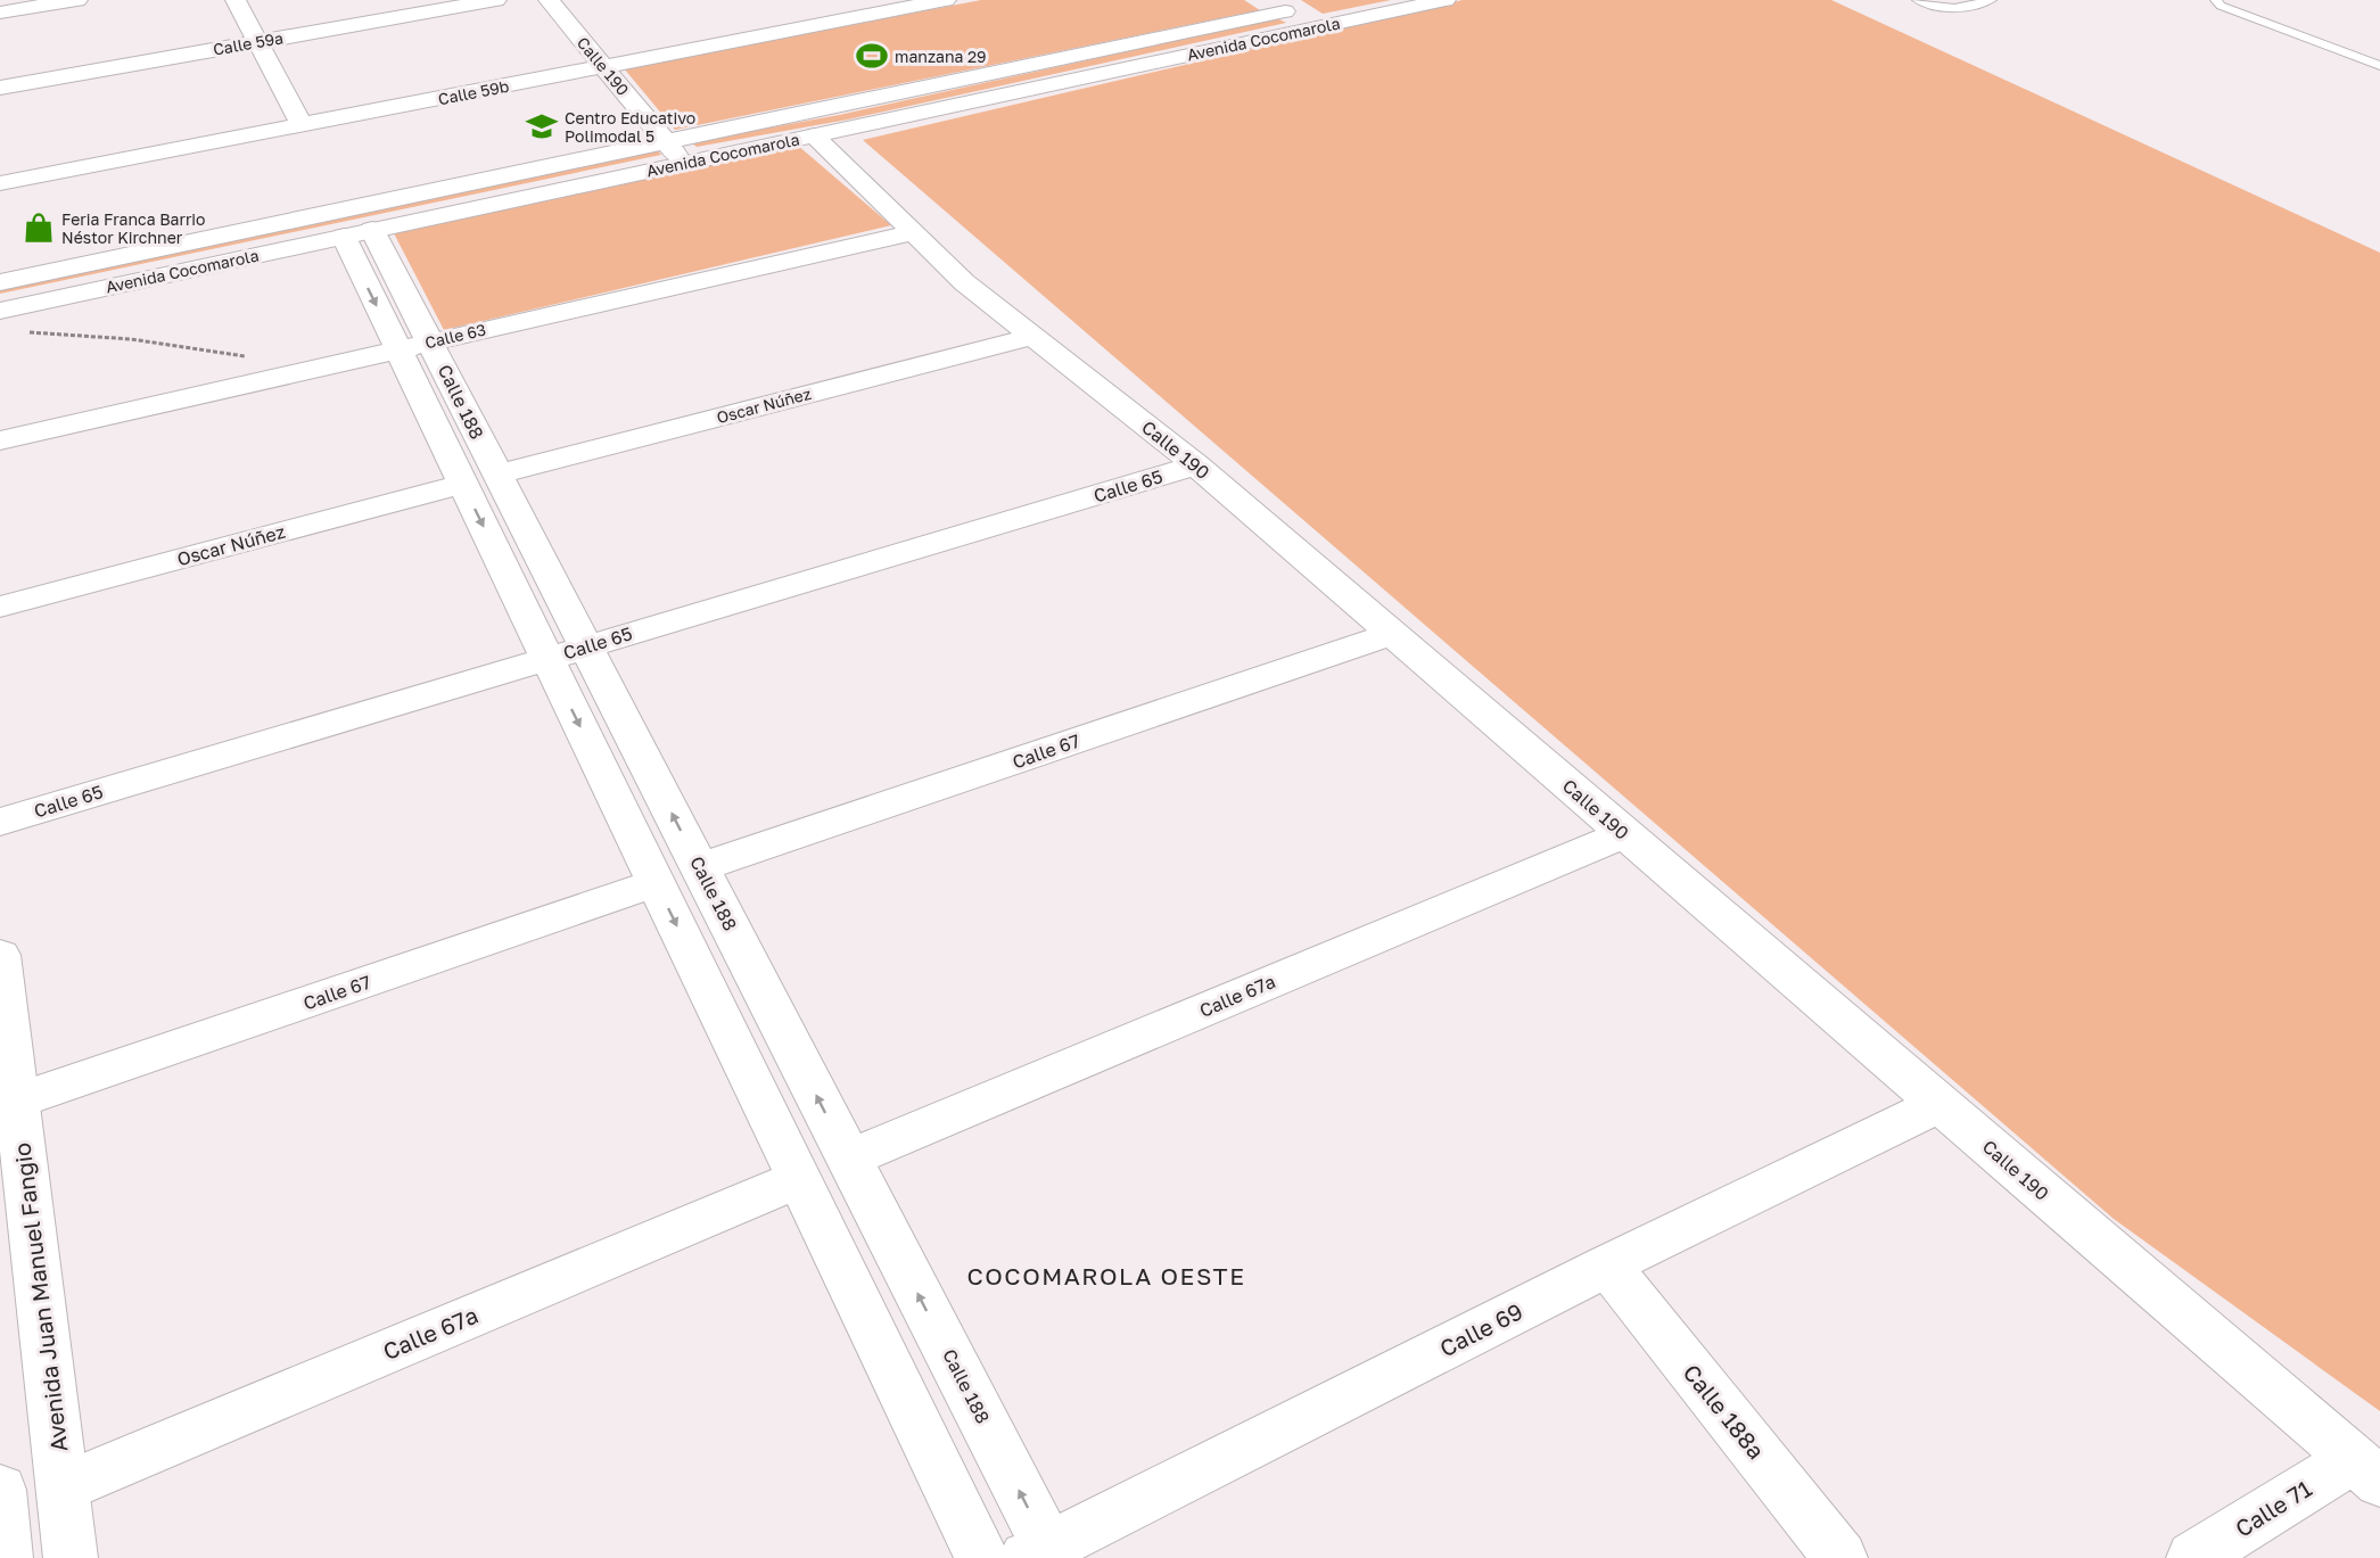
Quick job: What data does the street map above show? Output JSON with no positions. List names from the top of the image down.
{
  "streets": {
    "street": [
      "Avenida Cocomarola",
      "Calle 59a",
      "Calle 190",
      "Calle 59b",
      "Calle 63",
      "Calle 188",
      "Oscar Núñez",
      "Calle 65",
      "Calle 67",
      "Calle 67a",
      "Avenida Juan Manuel Fangio",
      "Calle 69",
      "Calle 188a",
      "Calle 71"
    ]
  },
  "crossings": [
    ["Avenida Cocomarola", "Calle 190"],
    ["Avenida Cocomarola", "Calle 188"],
    ["Calle 190", "Calle 59b"],
    ["Calle 190", "Calle 63"],
    ["Calle 190", "Oscar Núñez"],
    ["Calle 190", "Calle 65"],
    ["Calle 190", "Calle 67"],
    ["Calle 190", "Calle 67a"],
    ["Calle 190", "Calle 69"],
    ["Calle 190", "Calle 71"],
    ["Calle 63", "Calle 188"],
    ["Calle 188", "Oscar Núñez"],
    ["Calle 188", "Calle 65"],
    ["Calle 188", "Calle 67"],
    ["Calle 188", "Calle 67a"],
    ["Calle 188", "Calle 69"],
    ["Calle 67", "Avenida Juan Manuel Fangio"],
    ["Calle 67a", "Avenida Juan Manuel Fangio"],
    ["Calle 69", "Calle 188a"]
  ],
  "districts": ["COCOMAROLA OESTE"],
  "places": {
    "sports": ["manzana 29"],
    "school or university": ["Centro Educativo Polimodal 5"],
    "shop": ["Feria Franca Barrio Néstor Kirchner"]
  }
}
